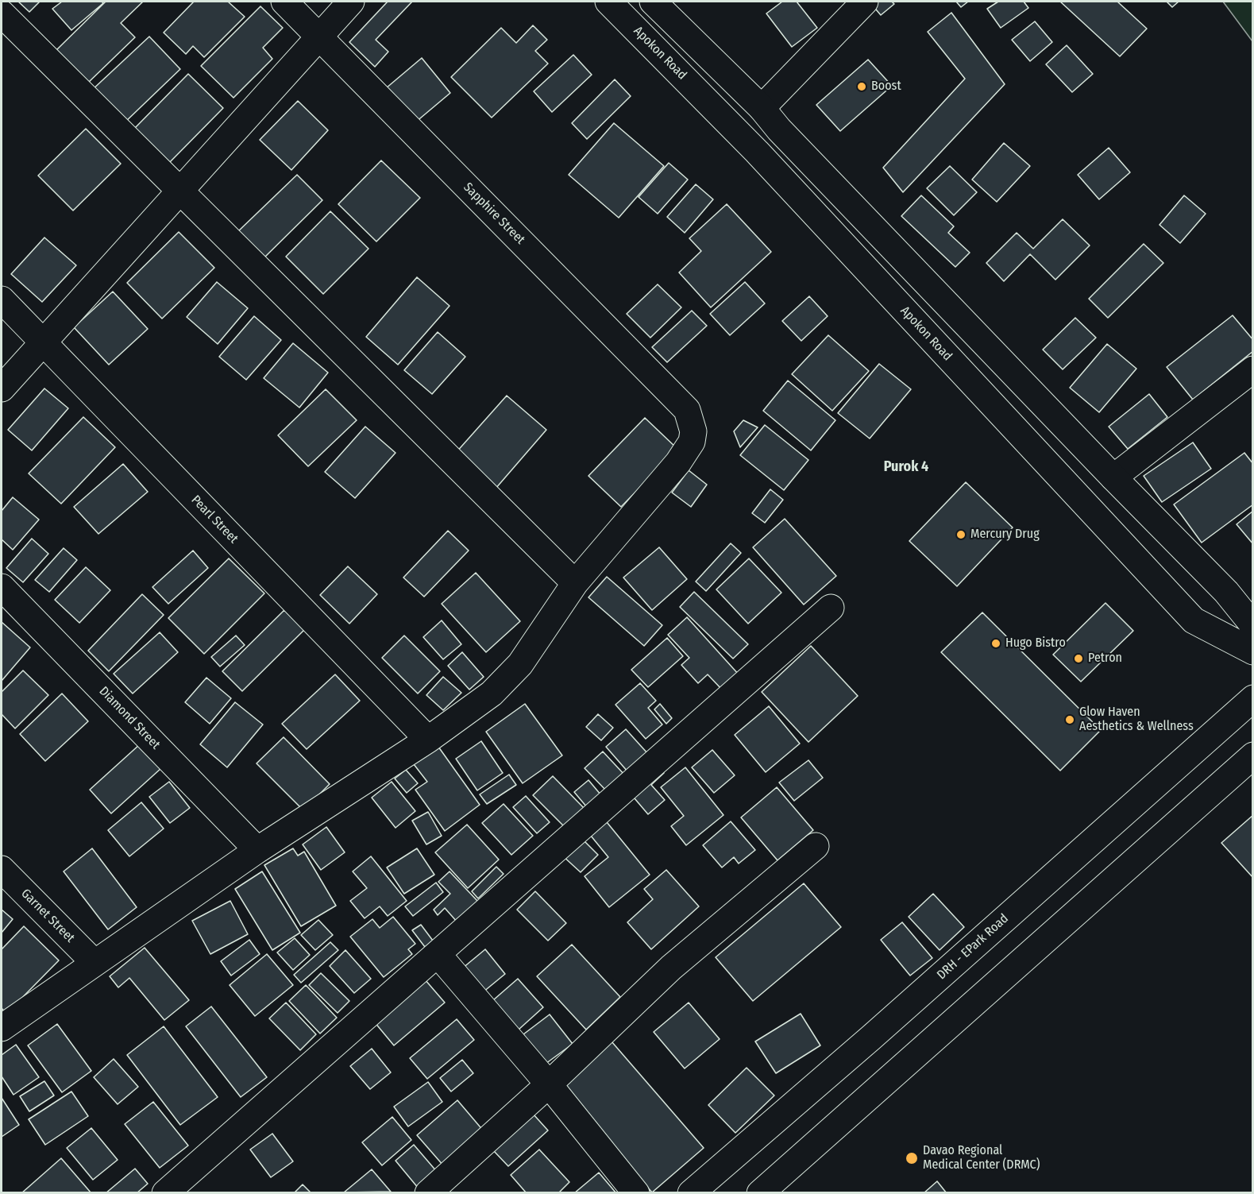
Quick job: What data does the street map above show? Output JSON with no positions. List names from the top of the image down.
{
  "streets": {
    "main road": [
      "Apokon Road",
      "Sapphire Street",
      "Pearl Street",
      "Diamond Street",
      "Garnet Street",
      "DRH - EPark Road"
    ]
  },
  "districts": ["Purok 4"],
  "places": [
    "Boost",
    "Mercury Drug",
    "Hugo Bistro",
    "Petron",
    "Glow Haven Aesthetics & Wellness",
    "Davao Regional Medical Center (DRMC)"
  ]
}
